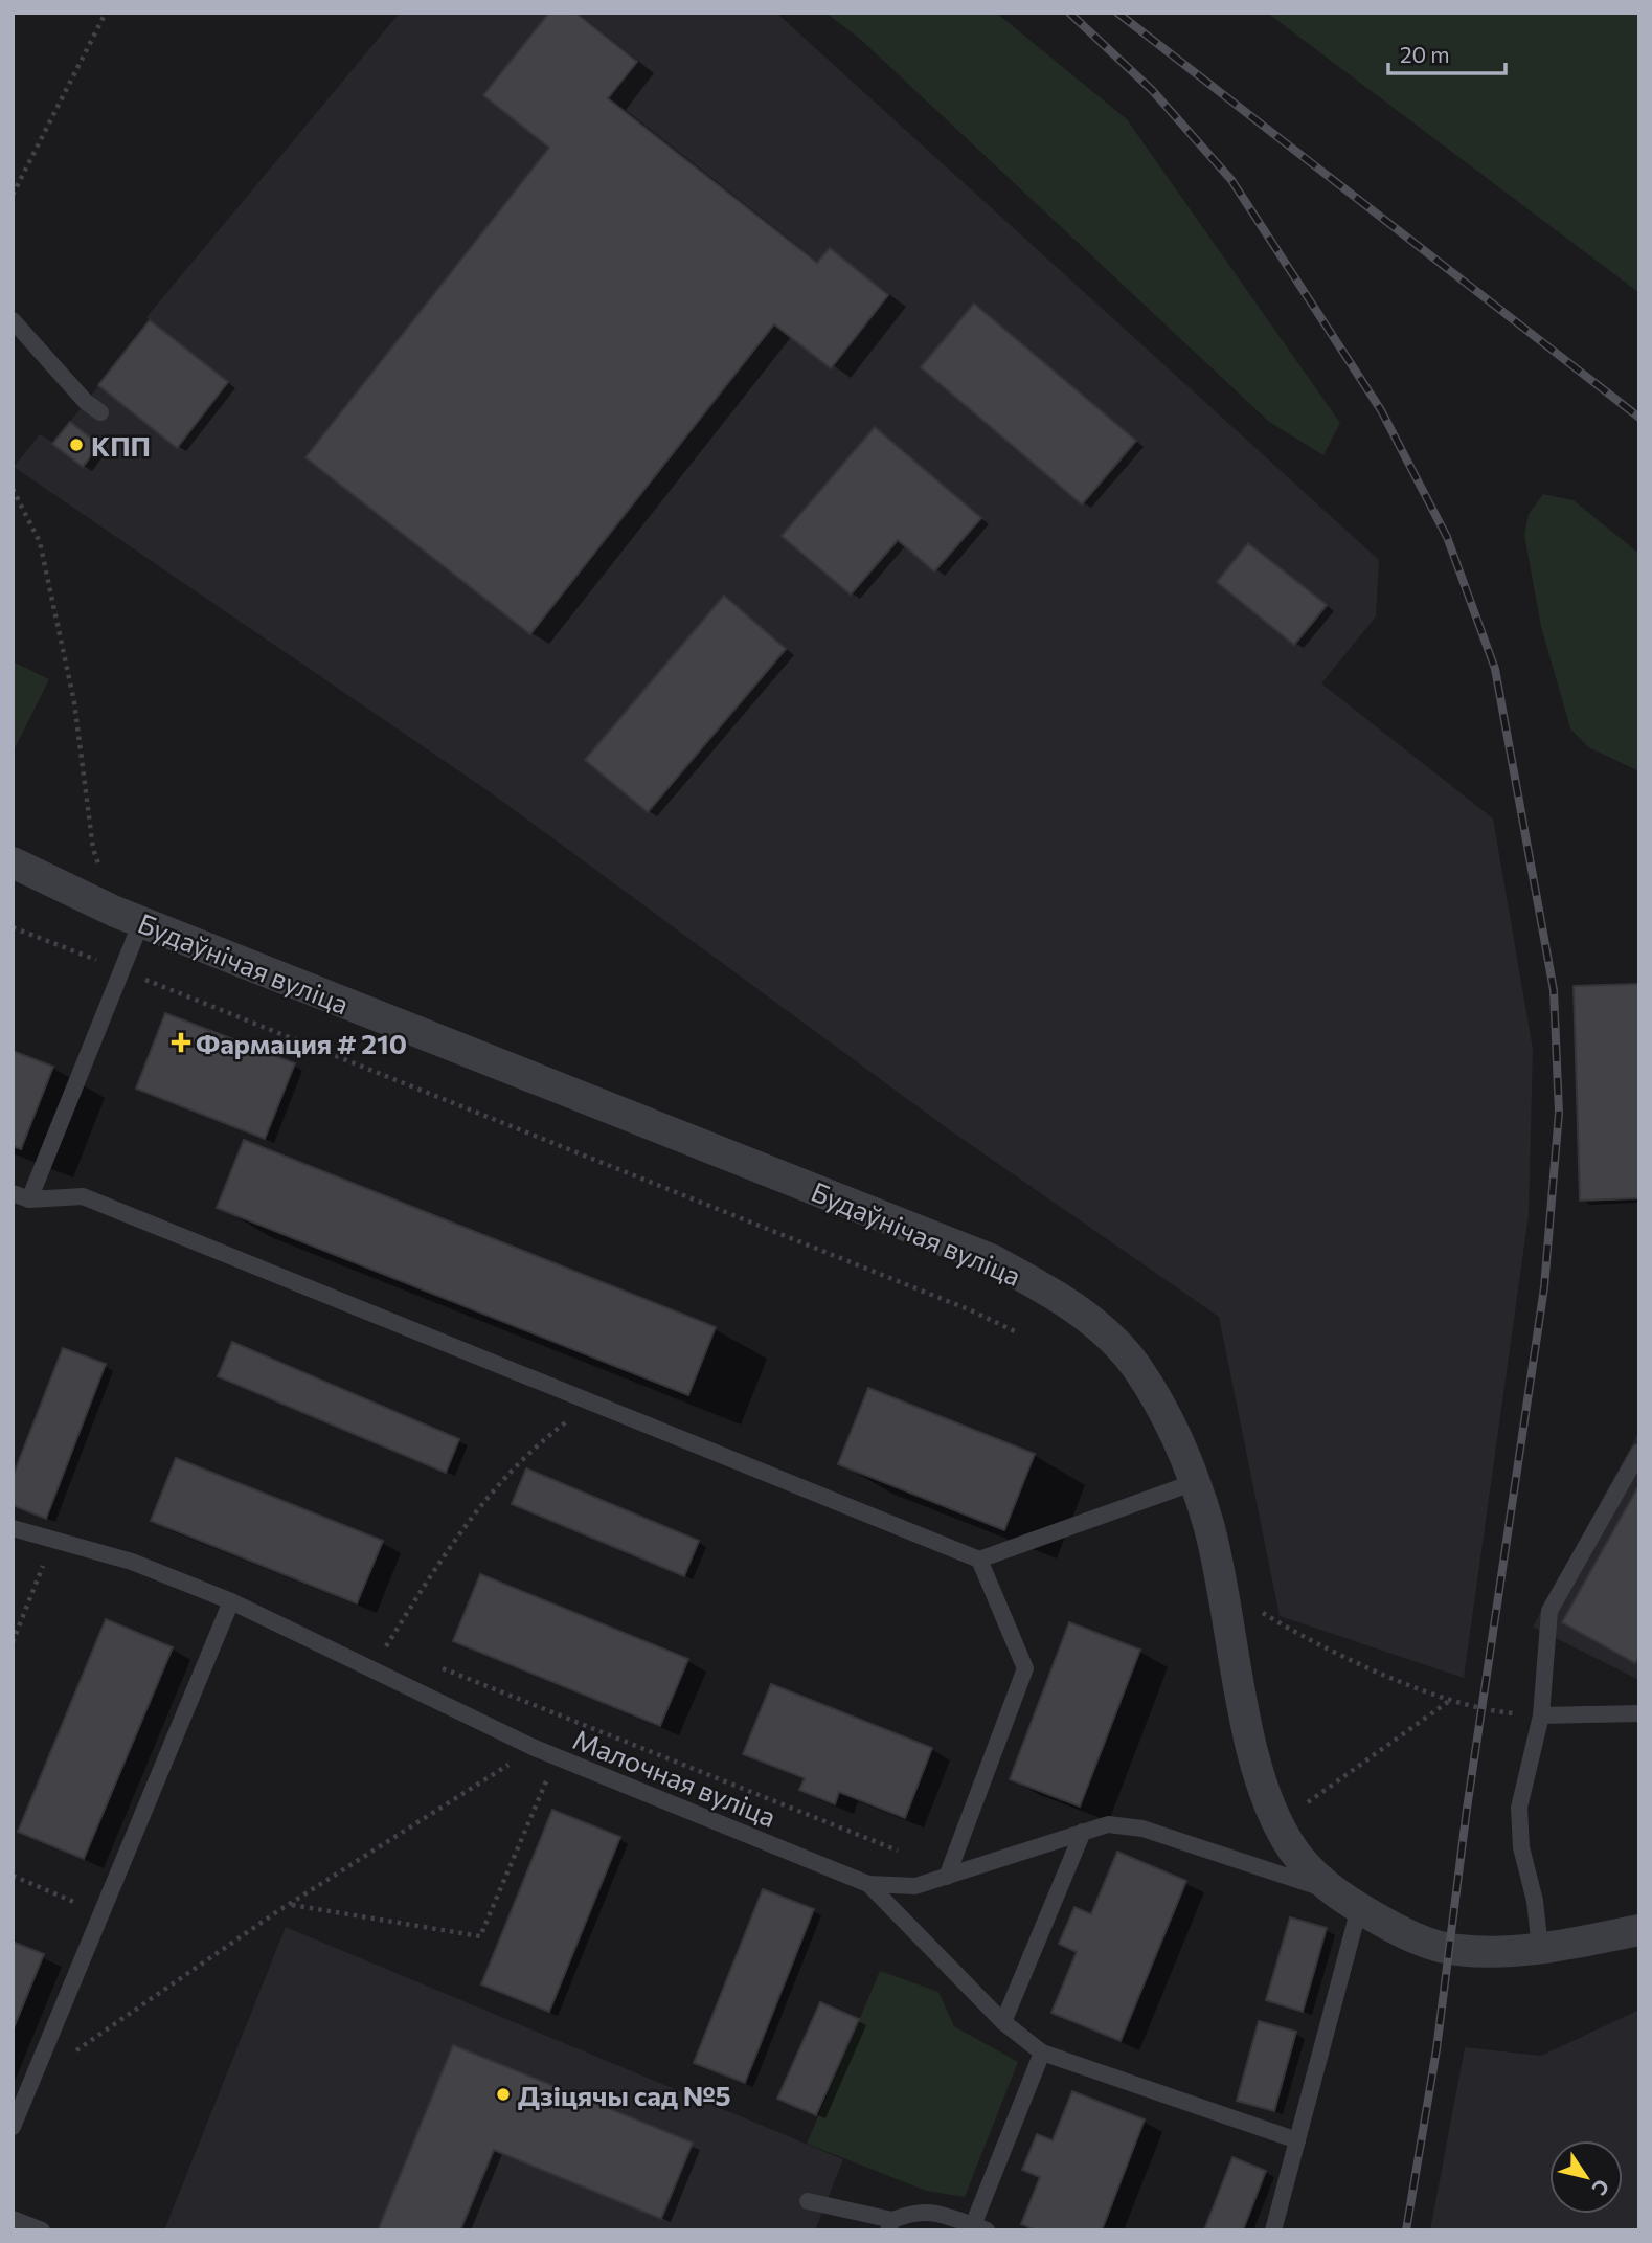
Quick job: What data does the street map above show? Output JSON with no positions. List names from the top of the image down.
{
  "streets": {
    "street": ["Будаўнічая вуліца"],
    "lane": ["Малочная вуліца"]
  },
  "crossings": [
    ["Будаўнічая вуліца", "Малочная вуліца"]
  ],
  "places": {
    "other": ["КПП", "Дзіцячы сад №5"],
    "health": ["Фармация # 210"]
  },
  "scale_bar": "20 m",
  "north": "bottom right"
}
